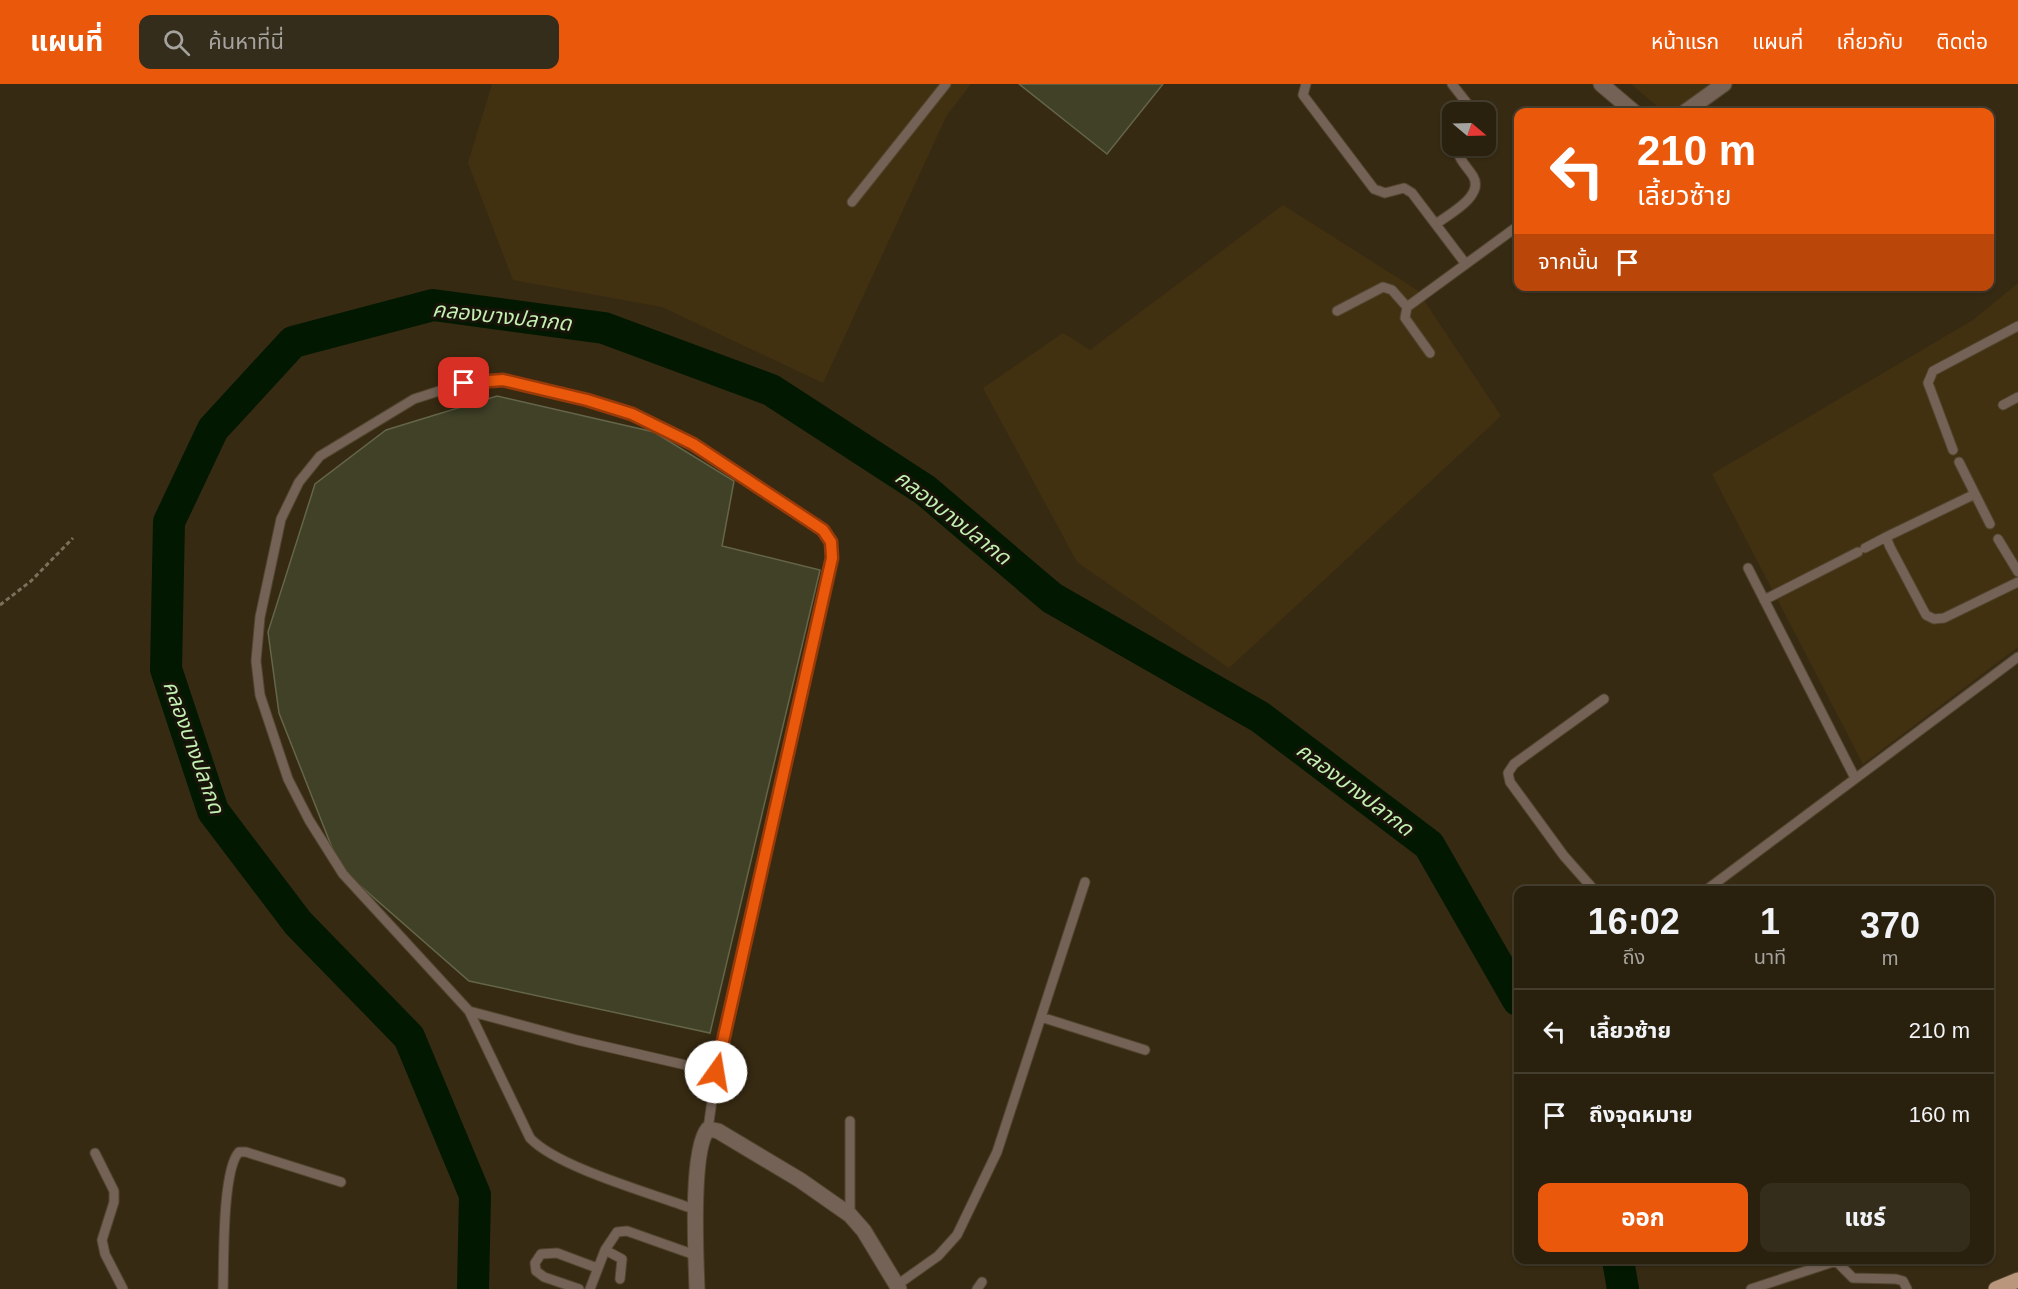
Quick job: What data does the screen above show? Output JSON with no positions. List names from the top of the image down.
{
  "water": ["คลองบางปลากด"],
  "north": "right",
  "page": {
    "header": "แผนที่",
    "search": "ค้นหาที่นี่",
    "nav": [
      "หน้าแรก",
      "แผนที่",
      "เกี่ยวกับ",
      "ติดต่อ"
    ],
    "turn": ["210 m", "เลี้ยวซ้าย"],
    "then": "จากนั้น",
    "eta": [
      "16:02",
      "ถึง",
      "1",
      "นาที",
      "370",
      "m"
    ],
    "list": [
      {
        "name": "เลี้ยวซ้าย",
        "value": "210 m"
      },
      {
        "name": "ถึงจุดหมาย",
        "value": "160 m"
      }
    ],
    "buttons": ["ออก", "แชร์"]
  }
}
